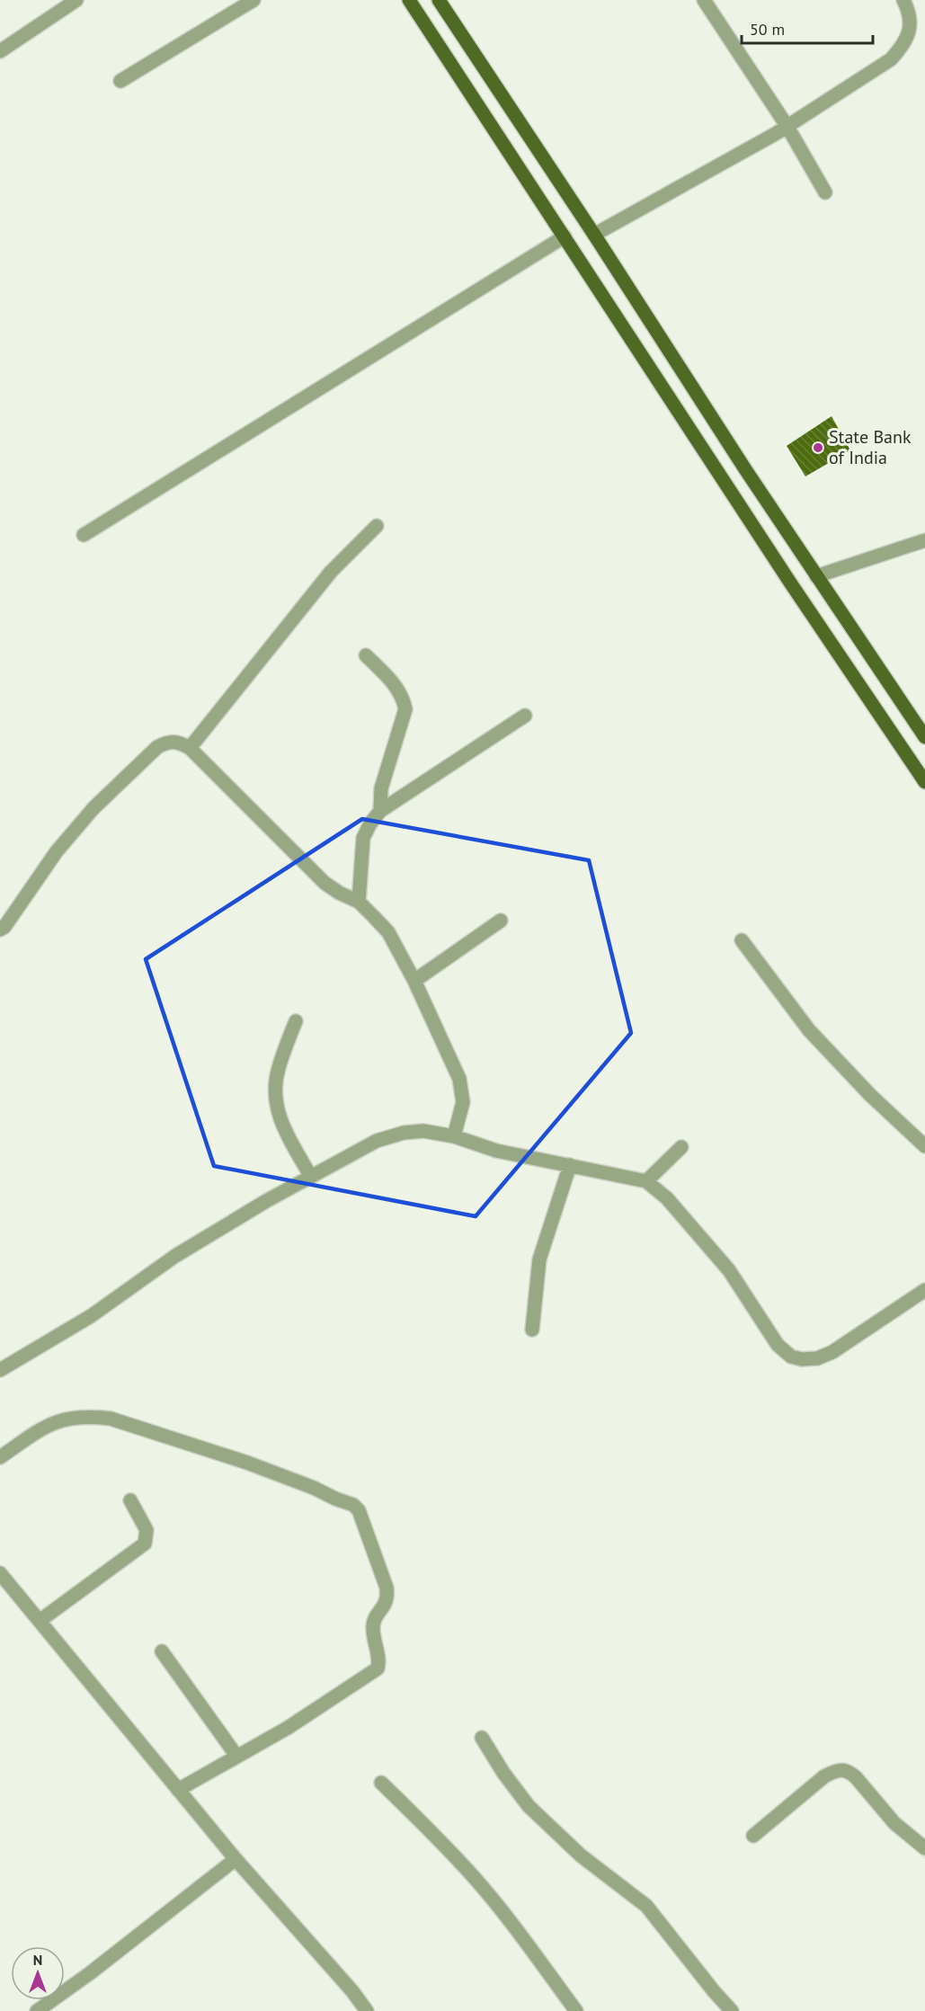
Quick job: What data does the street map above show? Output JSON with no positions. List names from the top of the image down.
{
  "places": ["State Bank of India"],
  "scale_bar": "50 m",
  "north": "top"
}
